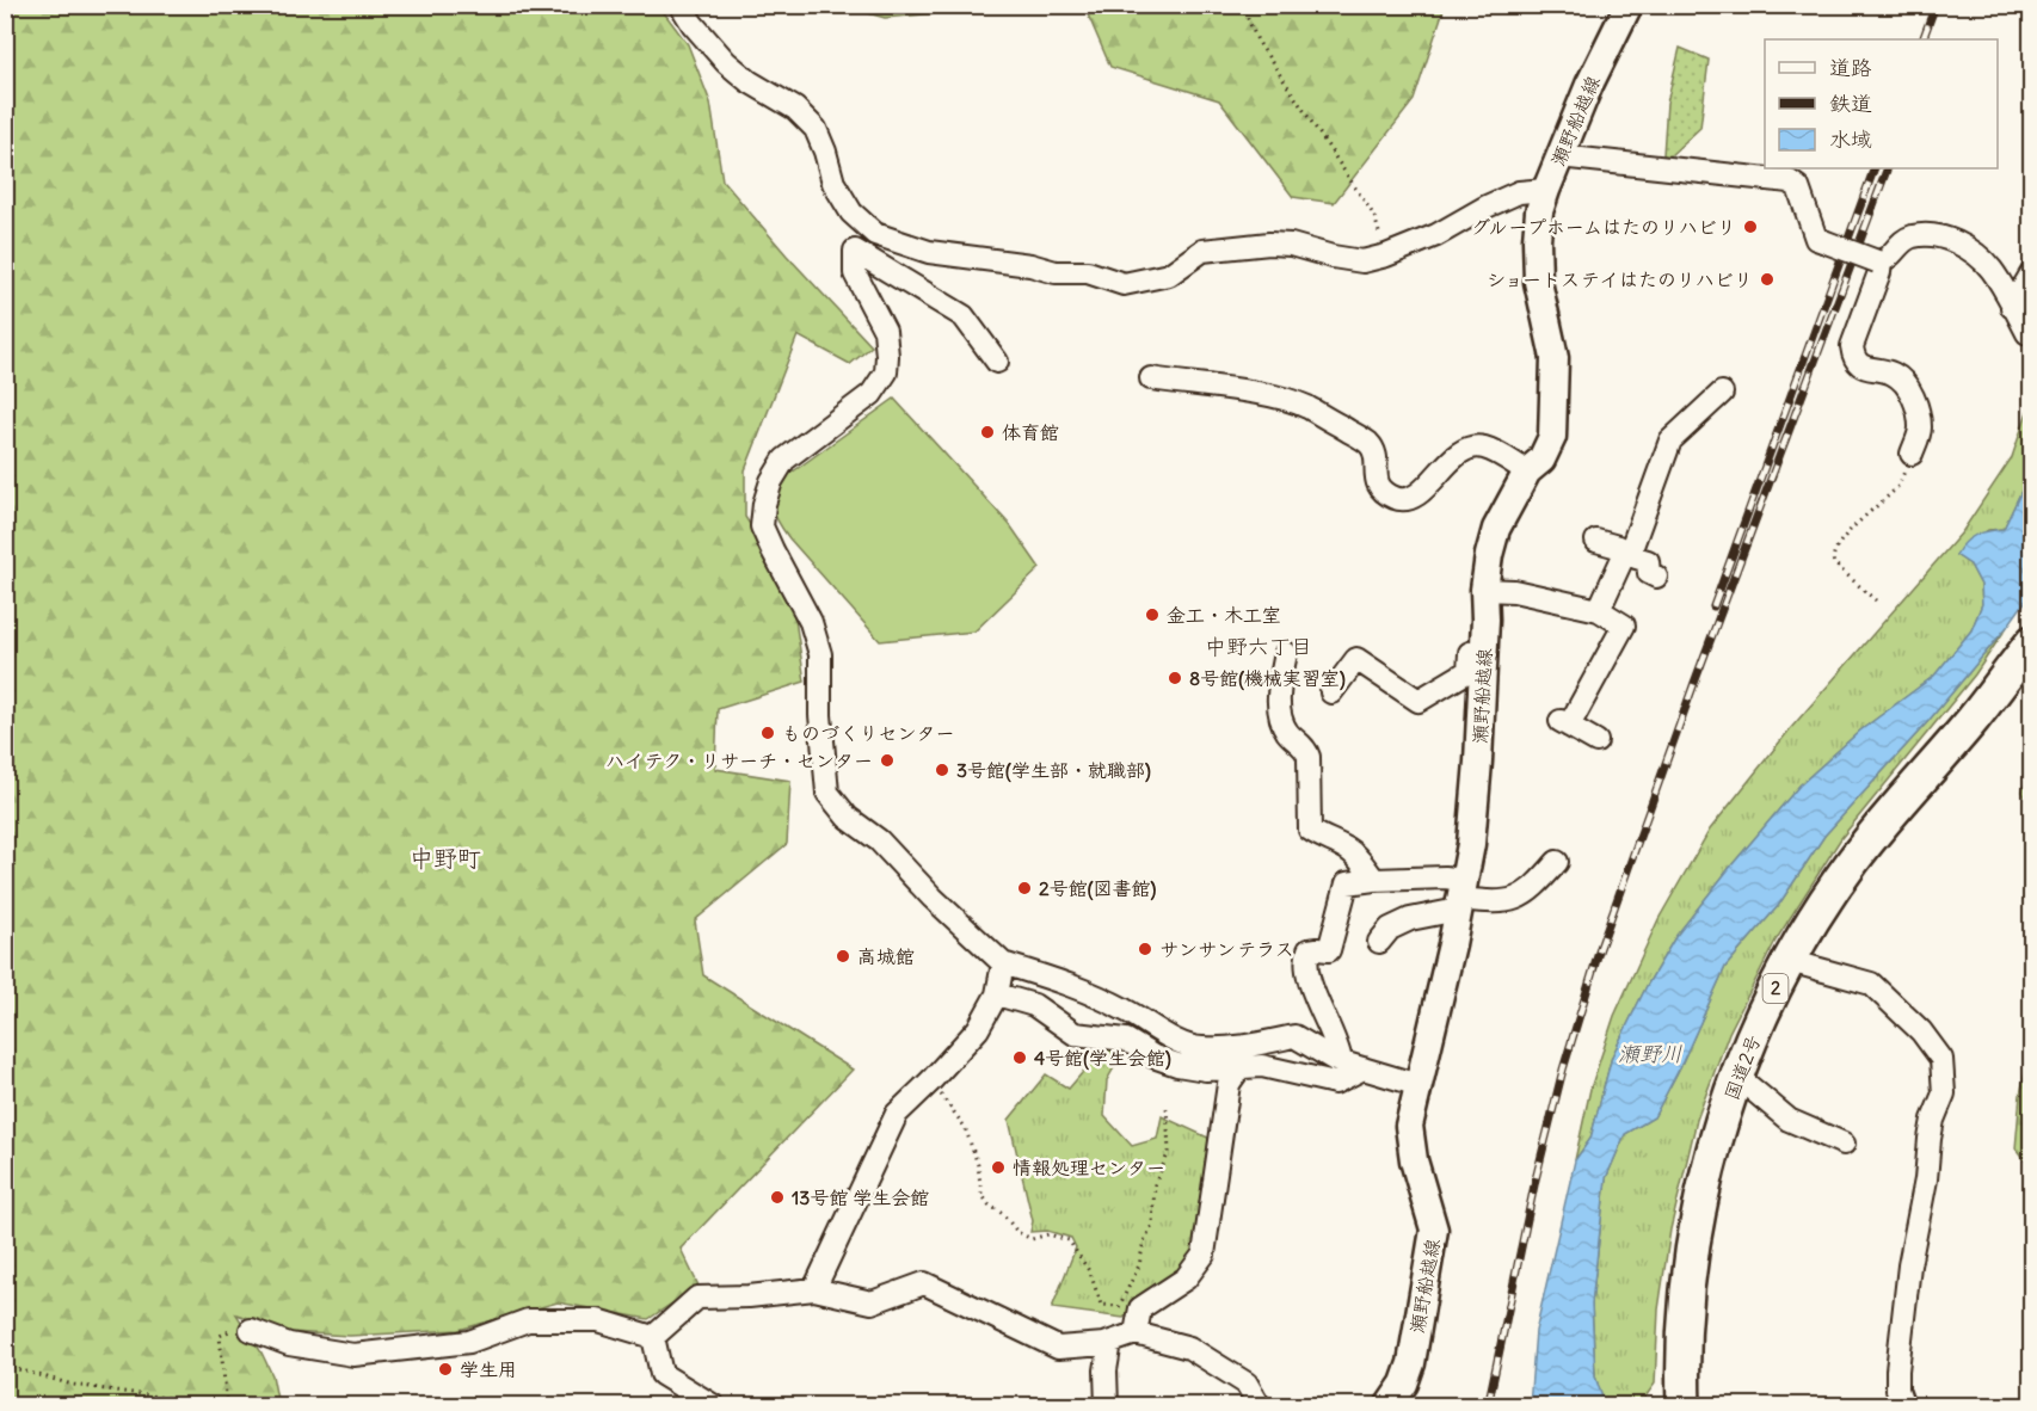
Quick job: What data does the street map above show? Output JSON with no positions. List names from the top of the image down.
{
  "streets": {
    "highway": ["2", "国道2号"],
    "main road": ["瀬野船越線"]
  },
  "districts": ["中野六丁目", "中野町"],
  "water": ["瀬野川"],
  "places": [
    "グループホームはたのリハビリ",
    "ショートステイはたのリハビリ",
    "体育館",
    "金工・木工室",
    "8号館(機械実習室)",
    "ものづくりセンター",
    "ハイテク・リサーチ・センター",
    "3号館(学生部・就職部)",
    "2号館(図書館)",
    "サンサンテラス",
    "高城館",
    "4号館(学生会館)",
    "情報処理センター",
    "13号館 学生会館",
    "学生用"
  ],
  "legend": ["道路", "鉄道", "水域"]
}
